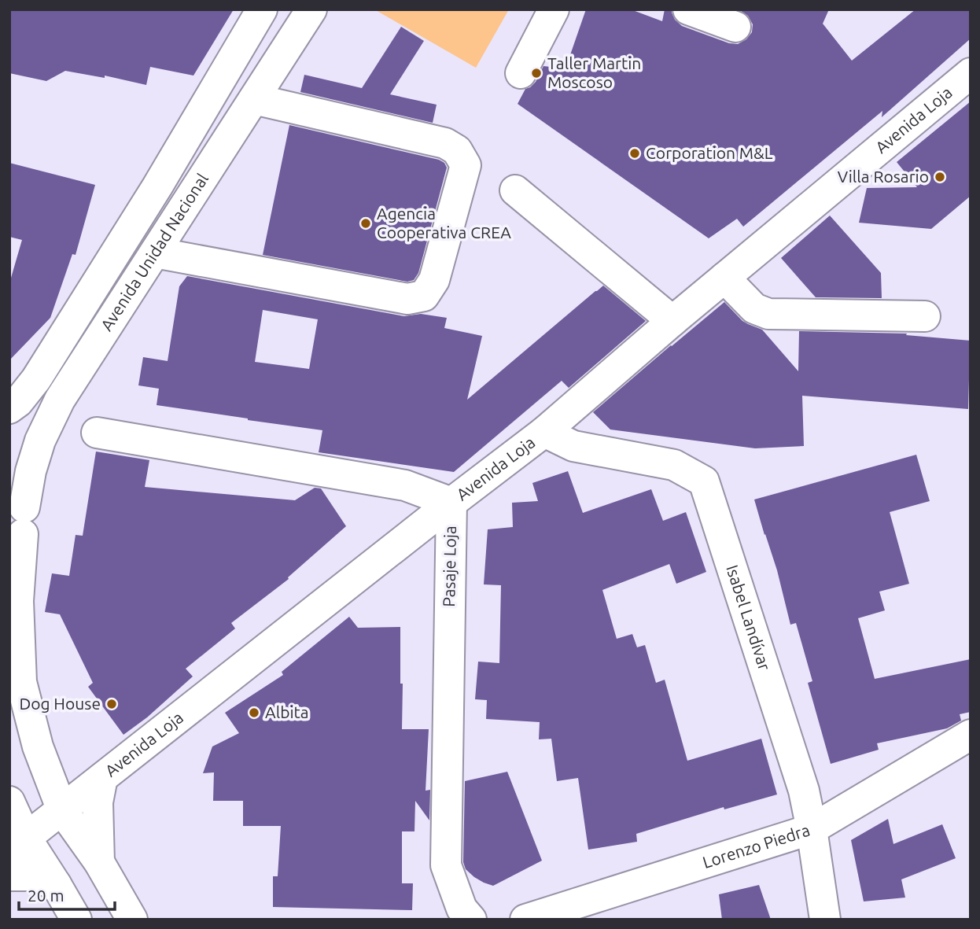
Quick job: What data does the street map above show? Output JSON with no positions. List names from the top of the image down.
{
  "streets": {
    "street": [
      "Avenida Loja",
      "Avenida Unidad Nacional",
      "Pasaje Loja",
      "Isabel Landívar",
      "Lorenzo Piedra"
    ]
  },
  "crossings": [
    ["Avenida Loja", "Pasaje Loja"],
    ["Avenida Loja", "Isabel Landívar"],
    ["Isabel Landívar", "Lorenzo Piedra"]
  ],
  "places": [
    "Taller Martin Moscoso",
    "Corporation M&L",
    "Villa Rosario",
    "Agencia Cooperativa CREA",
    "Dog House",
    "Albita"
  ],
  "scale_bar": "20 m"
}
